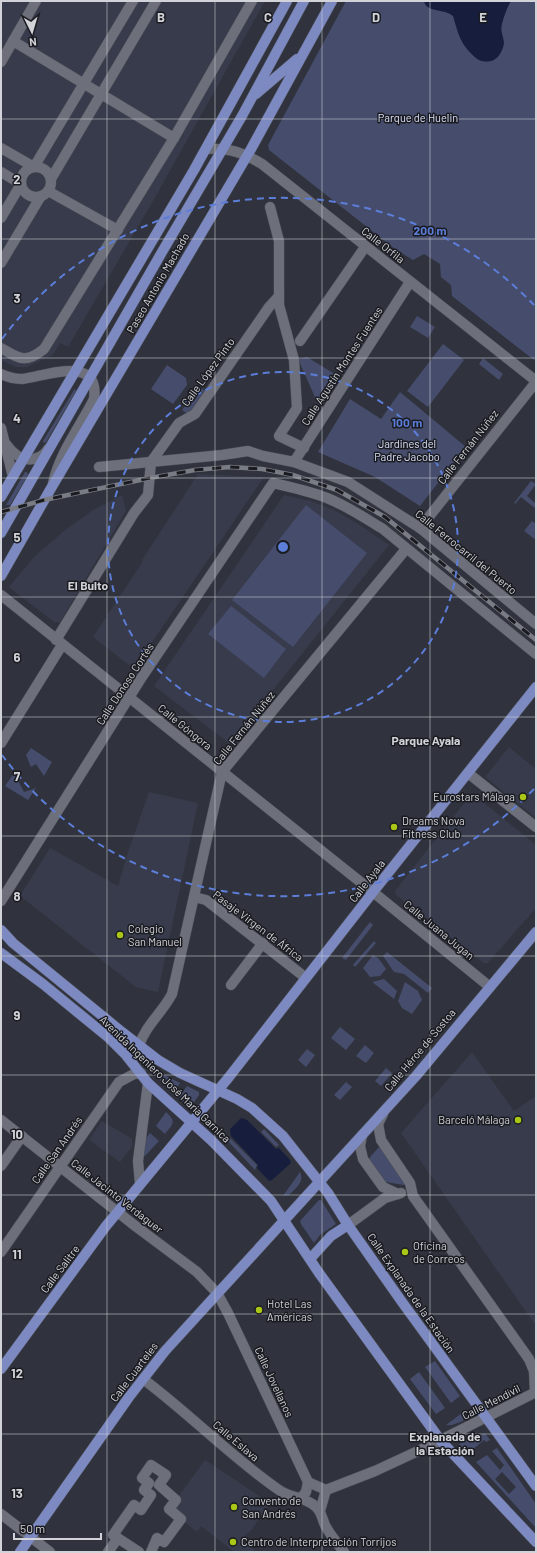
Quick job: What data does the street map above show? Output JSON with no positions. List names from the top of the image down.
{
  "streets": {
    "main road": [
      "Paseo Antonio Machado",
      "Calle Ayala",
      "Calle Héroe de Sostoa",
      "Avenida Ingeniero José María Garnica",
      "Calle Salitre",
      "Calle Explanada de la Estación",
      "Calle Cuarteles"
    ],
    "street": [
      "Calle Orfila",
      "Calle Agustín Montes Fuentes",
      "Calle López Pinto",
      "Calle Fernán Núñez",
      "Calle Ferrocarril del Puerto",
      "Calle Donoso Cortés",
      "Calle Góngora",
      "Pasaje Virgen de África",
      "Calle Juana Jugan",
      "Calle San Andrés",
      "Calle Jacinto Verdaguer",
      "Calle Jovellanos",
      "Calle Mendívil",
      "Calle Eslava"
    ]
  },
  "crossings": [
    ["Calle Orfila", "Paseo Antonio Machado"],
    ["Calle Orfila", "Calle Agustín Montes Fuentes"],
    ["Calle Orfila", "Calle Fernán Núñez"],
    ["Calle Agustín Montes Fuentes", "Calle Ferrocarril del Puerto"],
    ["Calle López Pinto", "Calle Ferrocarril del Puerto"],
    ["Calle Fernán Núñez", "Calle Ferrocarril del Puerto"],
    ["Calle Fernán Núñez", "Calle Donoso Cortés"],
    ["Calle Fernán Núñez", "Calle Góngora"],
    ["Calle Fernán Núñez", "Pasaje Virgen de África"],
    ["Calle Fernán Núñez", "Avenida Ingeniero José María Garnica"],
    ["Calle Donoso Cortés", "Calle Góngora"],
    ["Calle Góngora", "Calle Ayala"],
    ["Calle Góngora", "Calle Juana Jugan"],
    ["Calle Ayala", "Pasaje Virgen de África"],
    ["Calle Ayala", "Calle Juana Jugan"],
    ["Calle Ayala", "Avenida Ingeniero José María Garnica"],
    ["Calle Ayala", "Calle Salitre"],
    ["Calle Juana Jugan", "Calle Héroe de Sostoa"],
    ["Calle Héroe de Sostoa", "Avenida Ingeniero José María Garnica"],
    ["Calle Héroe de Sostoa", "Calle Explanada de la Estación"],
    ["Calle Héroe de Sostoa", "Calle Cuarteles"],
    ["Avenida Ingeniero José María Garnica", "Calle San Andrés"],
    ["Avenida Ingeniero José María Garnica", "Calle Salitre"],
    ["Avenida Ingeniero José María Garnica", "Calle Explanada de la Estación"],
    ["Avenida Ingeniero José María Garnica", "Calle Cuarteles"],
    ["Calle San Andrés", "Calle Jacinto Verdaguer"],
    ["Calle Jacinto Verdaguer", "Calle Salitre"],
    ["Calle Jacinto Verdaguer", "Calle Cuarteles"],
    ["Calle Jacinto Verdaguer", "Calle Jovellanos"],
    ["Calle Explanada de la Estación", "Calle Mendívil"],
    ["Calle Cuarteles", "Calle Jovellanos"],
    ["Calle Cuarteles", "Calle Eslava"]
  ],
  "districts": ["El Bulto", "Parque Ayala", "Explanada de la Estación"],
  "parks": ["Parque de Huelin", "Jardines del Padre Jacobo"],
  "places": [
    "Eurostars Málaga",
    "Dreams Nova Fitness Club",
    "Colegio San Manuel",
    "Barceló Málaga",
    "Oficina de Correos",
    "Hotel Las Américas",
    "Convento de San Andrés",
    "Centro de Interpretación Torrijos"
  ],
  "scale_bar": "50 m",
  "north": "bottom",
  "grid": {
    "columns": [
      "B",
      "C",
      "D",
      "E"
    ],
    "rows": [
      "2",
      "3",
      "4",
      "5",
      "6",
      "7",
      "8",
      "9",
      "10",
      "11",
      "12",
      "13"
    ]
  },
  "rings": ["200 m", "100 m"]
}
